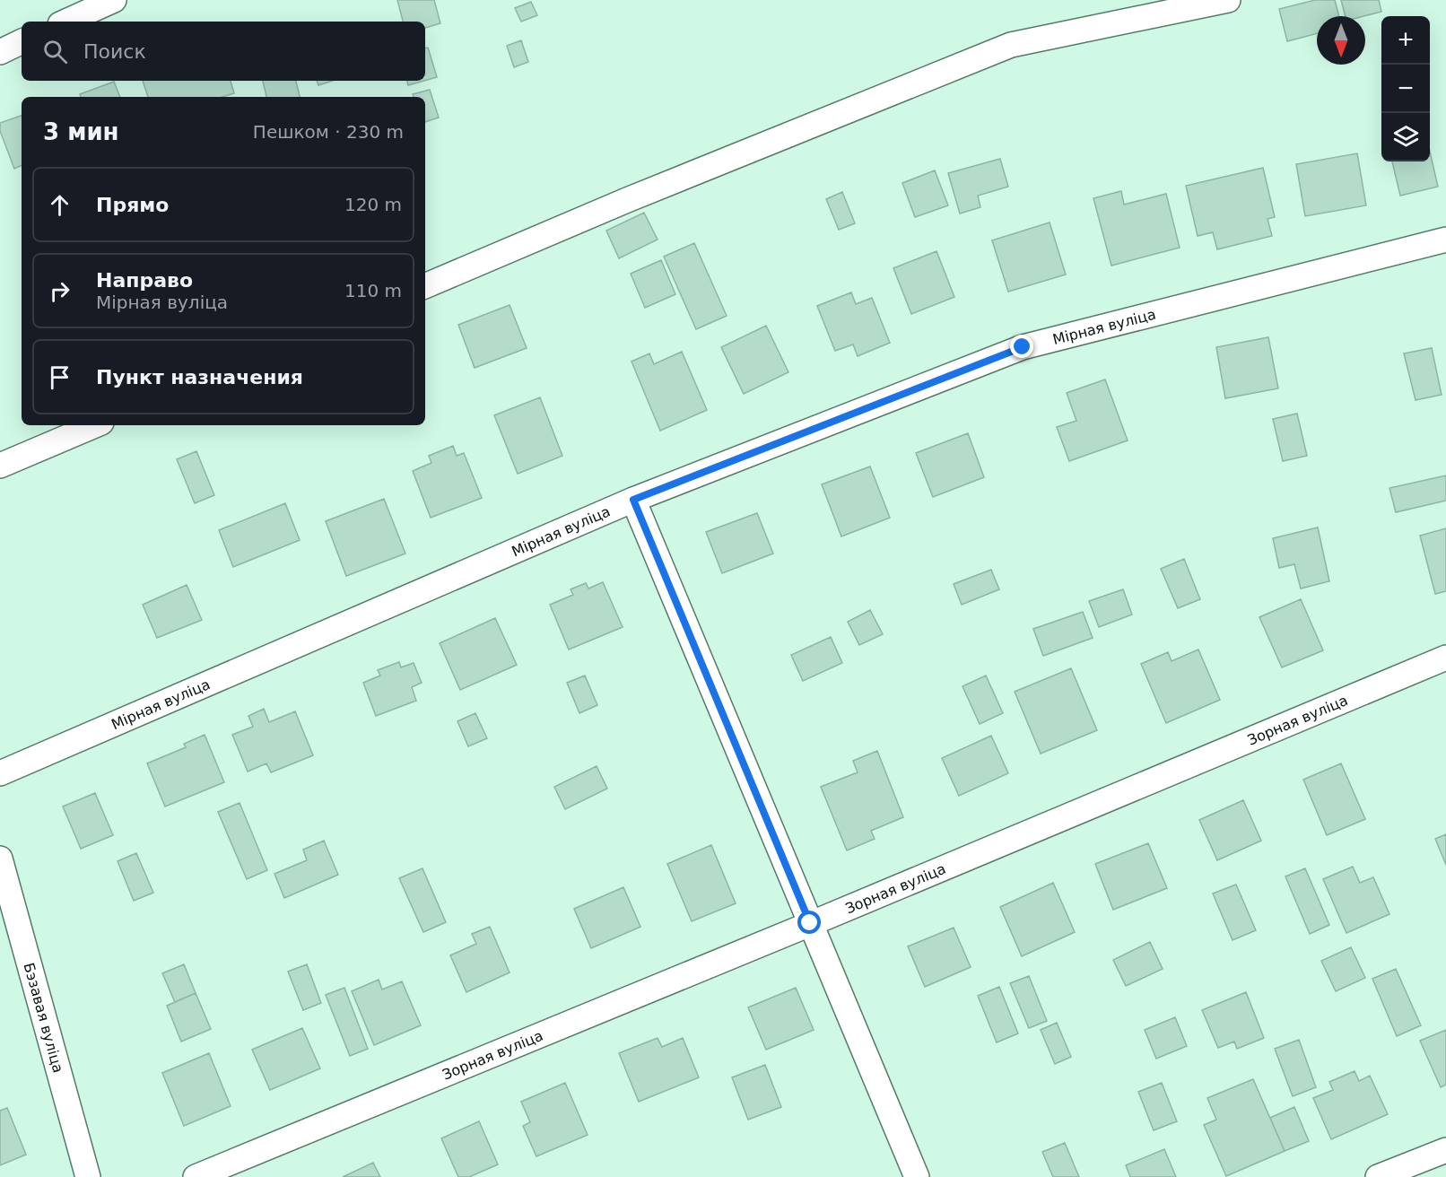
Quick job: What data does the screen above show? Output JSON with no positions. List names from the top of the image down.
{
  "streets": {
    "street": ["Мірная вуліца", "Зорная вуліца", "Бэзавая вуліца"]
  },
  "north": "bottom",
  "page": {
    "map_buttons": ["+", "−"],
    "search": "Поиск",
    "heading": ["3 мин", "Пешком · 230 m"],
    "list": [
      ["Прямо", "120 m"],
      ["Направо", "Мірная вуліца", "110 m"],
      "Пункт назначения"
    ]
  }
}
